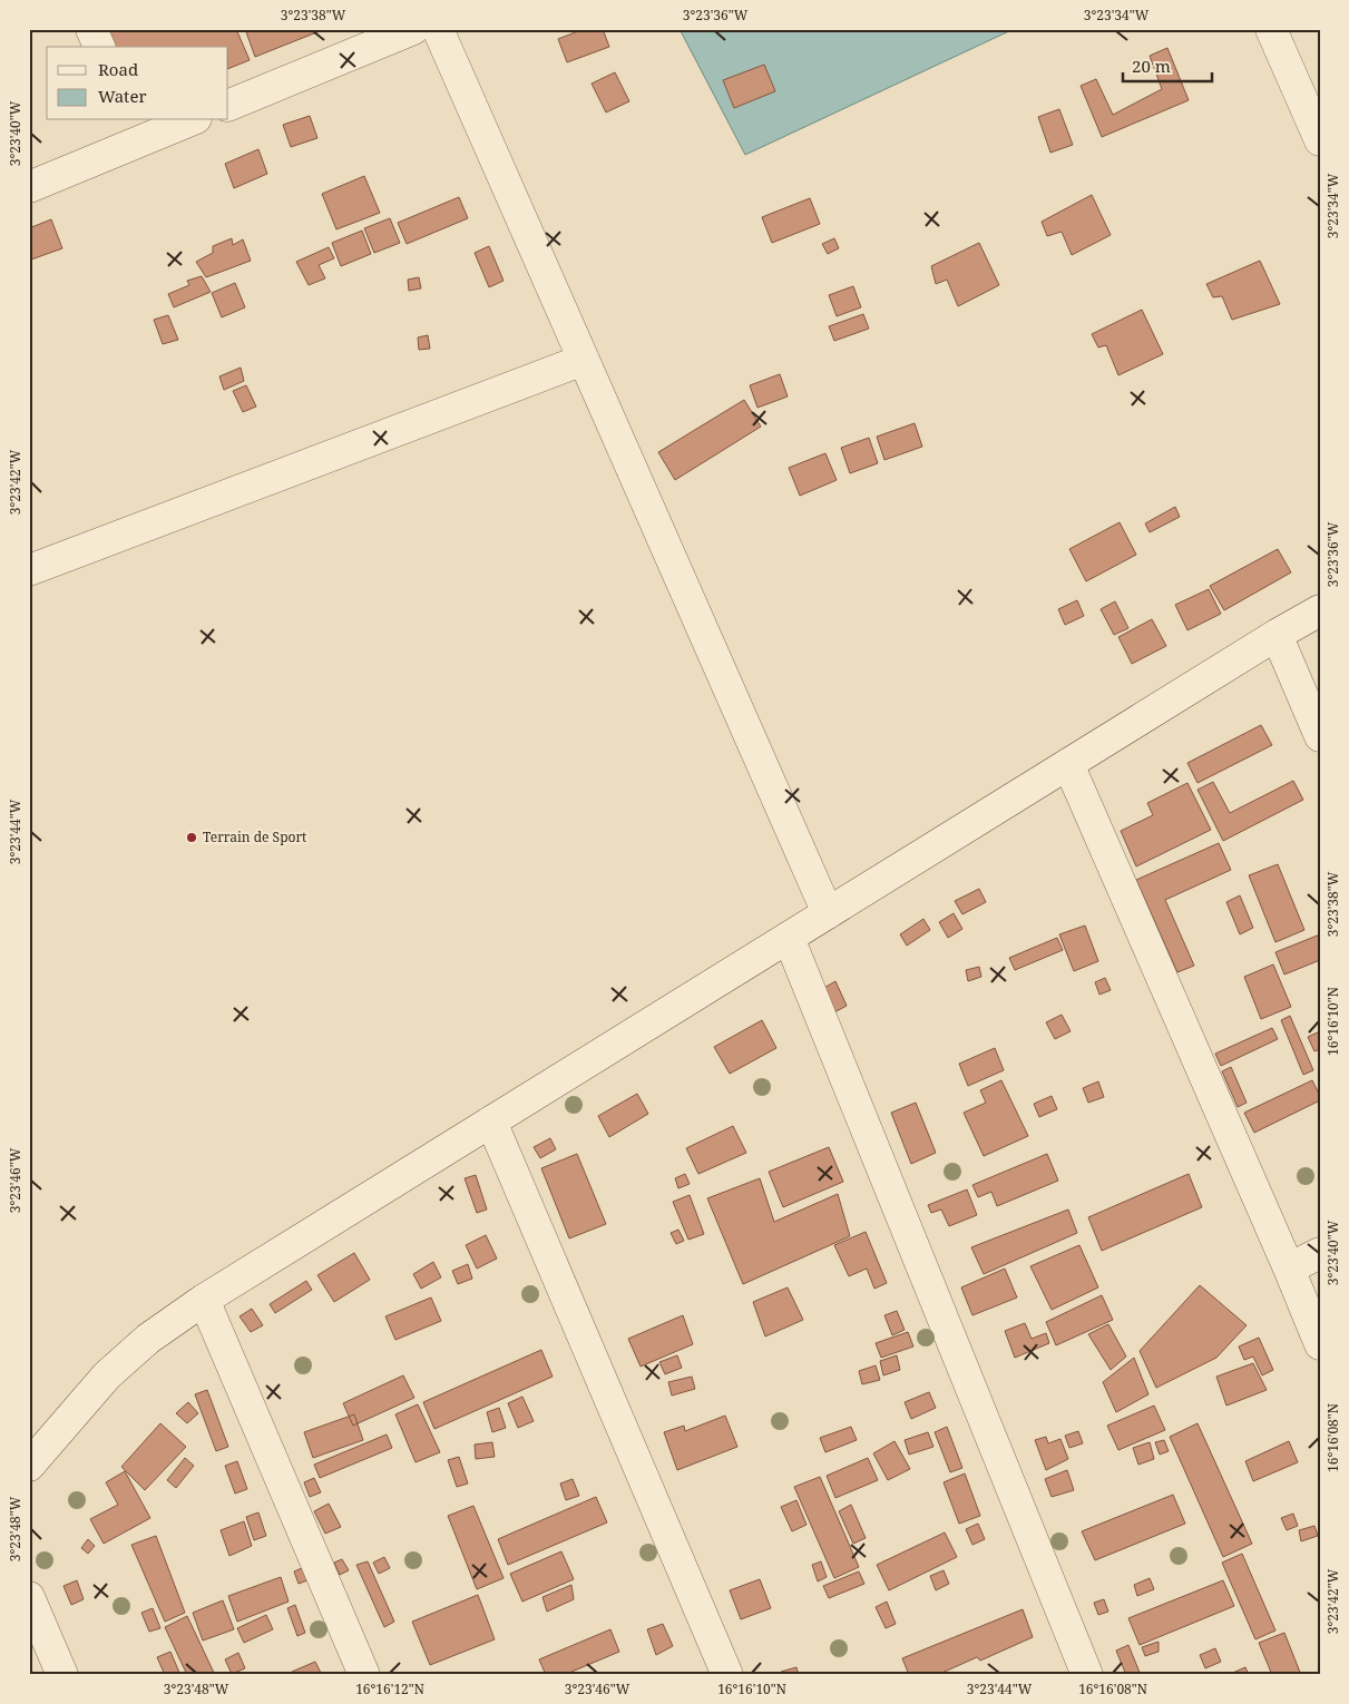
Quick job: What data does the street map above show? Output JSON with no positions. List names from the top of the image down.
{
  "places": ["Terrain de Sport"],
  "legend": ["Road", "Water"],
  "scale_bar": "20 m",
  "coordinates": [
    "3°23'38\"W",
    "3°23'36\"W",
    "3°23'34\"W",
    "3°23'40\"W",
    "3°23'42\"W",
    "3°23'44\"W",
    "16°16'10\"N",
    "3°23'46\"W",
    "16°16'08\"N",
    "3°23'48\"W",
    "16°16'12\"N"
  ]
}
